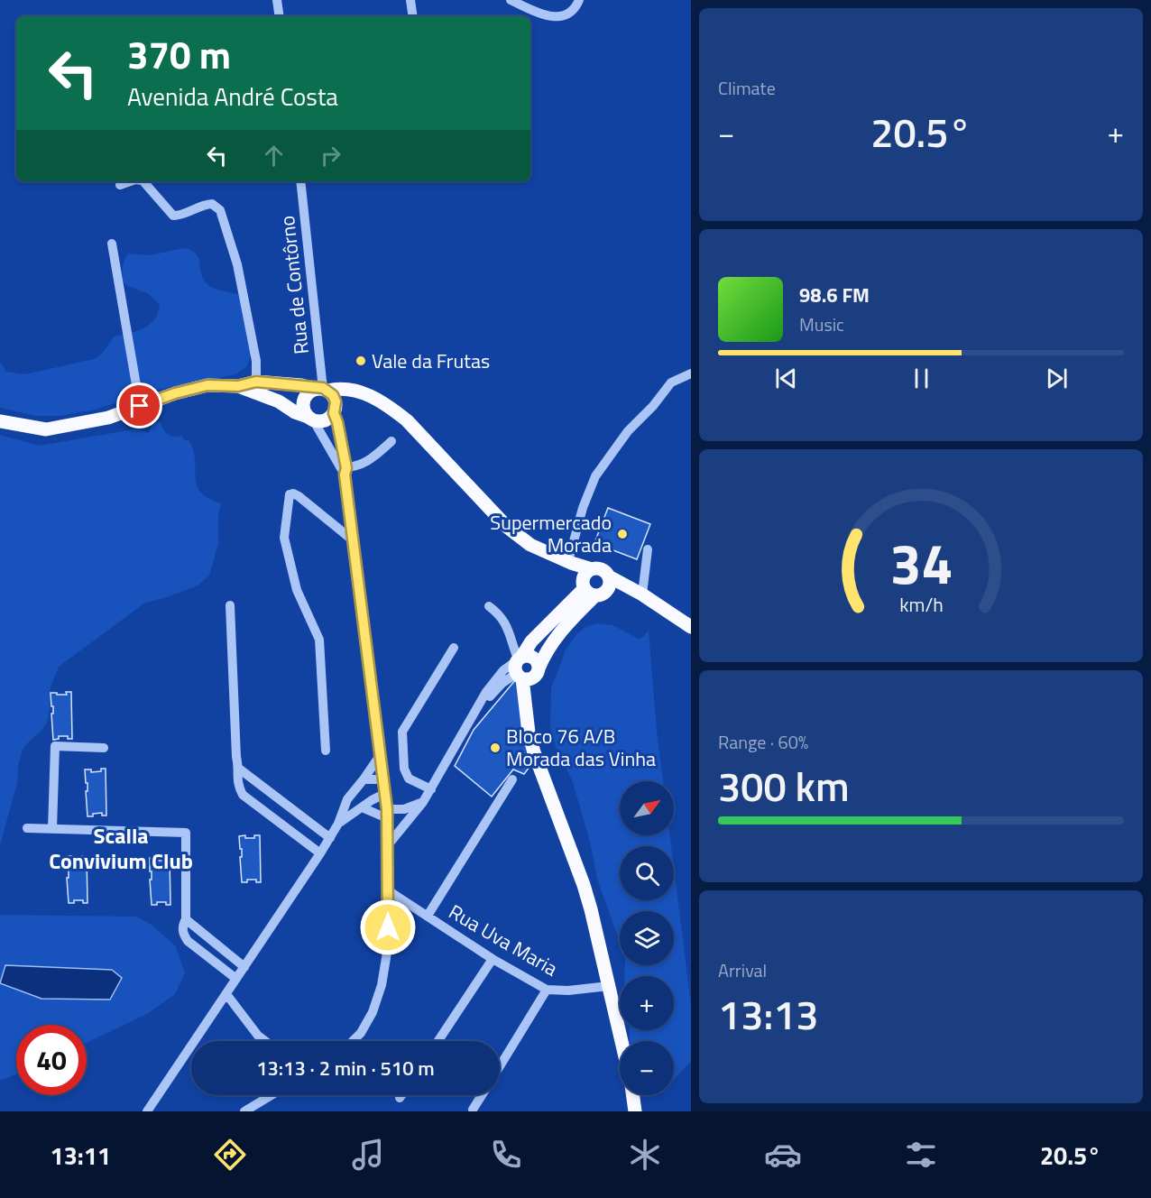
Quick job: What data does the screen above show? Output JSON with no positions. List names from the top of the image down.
{
  "streets": {
    "street": ["Rua de Contôrno", "Rua Uva Maria"]
  },
  "districts": ["Scalla Convivium Club"],
  "places": ["Vale da Frutas", "Supermercado Morada", "Bloco 76 A/B Morada das Vinha"],
  "north": "top right",
  "page": {
    "tile": [
      "Climate",
      ["Range · 60%", "300 km"],
      ["Arrival", "13:13"]
    ],
    "turn": ["370 m", "Avenida André Costa"],
    "heat": ["−", "20.5°", "+"],
    "song": ["98.6 FM", "Music"],
    "map_buttons": ["+", "−"],
    "limit": "40",
    "trip": "13:13 · 2 min · 510 m",
    "tabs": ["13:11", "20.5°"],
    "gauge": ["34", "km/h"]
  }
}
